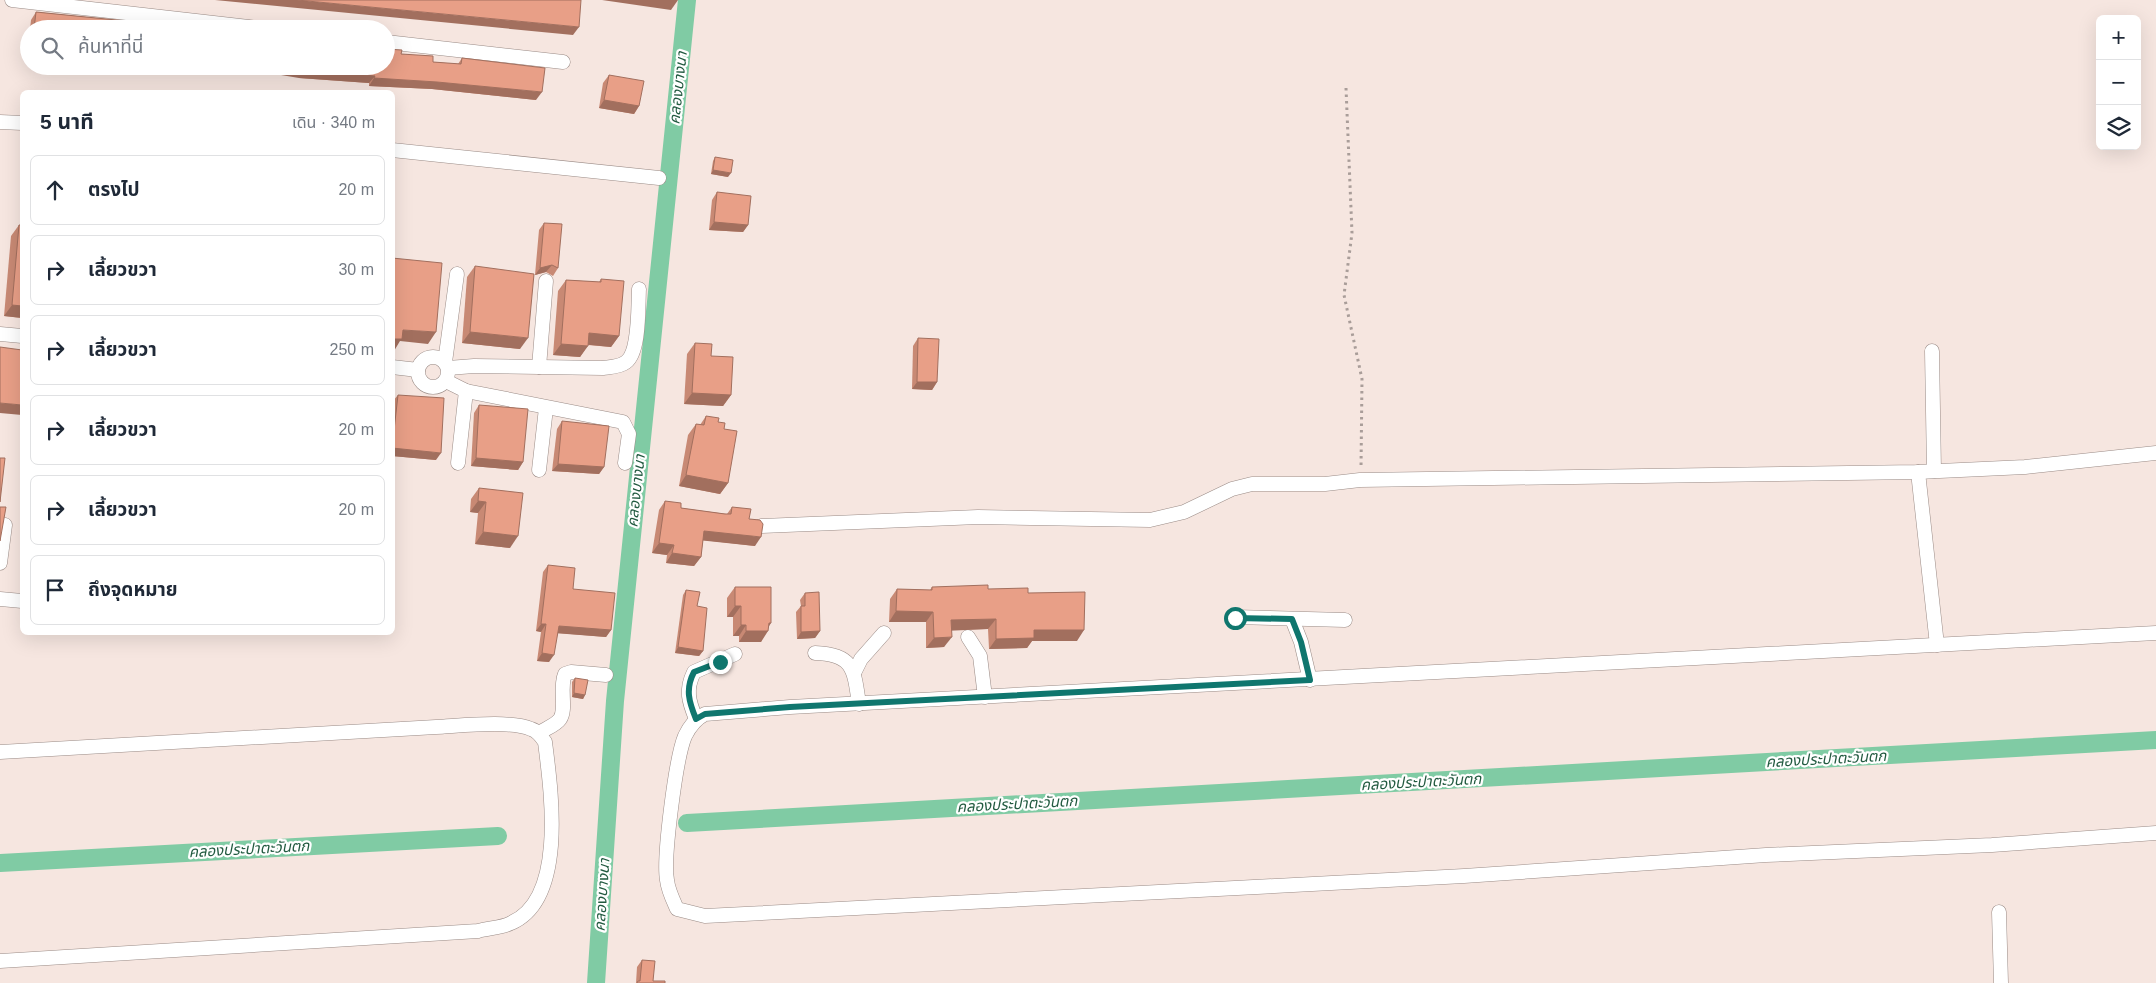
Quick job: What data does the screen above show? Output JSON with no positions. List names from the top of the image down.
{
  "water": ["คลองบางนา", "คลองประปาตะวันตก"],
  "page": {
    "map_buttons": ["+", "−"],
    "search": "ค้นหาที่นี่",
    "heading": ["5 นาที", "เดิน · 340 m"],
    "list": [
      ["ตรงไป", "20 m"],
      ["เลี้ยวขวา", "30 m"],
      ["เลี้ยวขวา", "250 m"],
      ["เลี้ยวขวา", "20 m"],
      ["เลี้ยวขวา", "20 m"],
      "ถึงจุดหมาย"
    ]
  }
}
